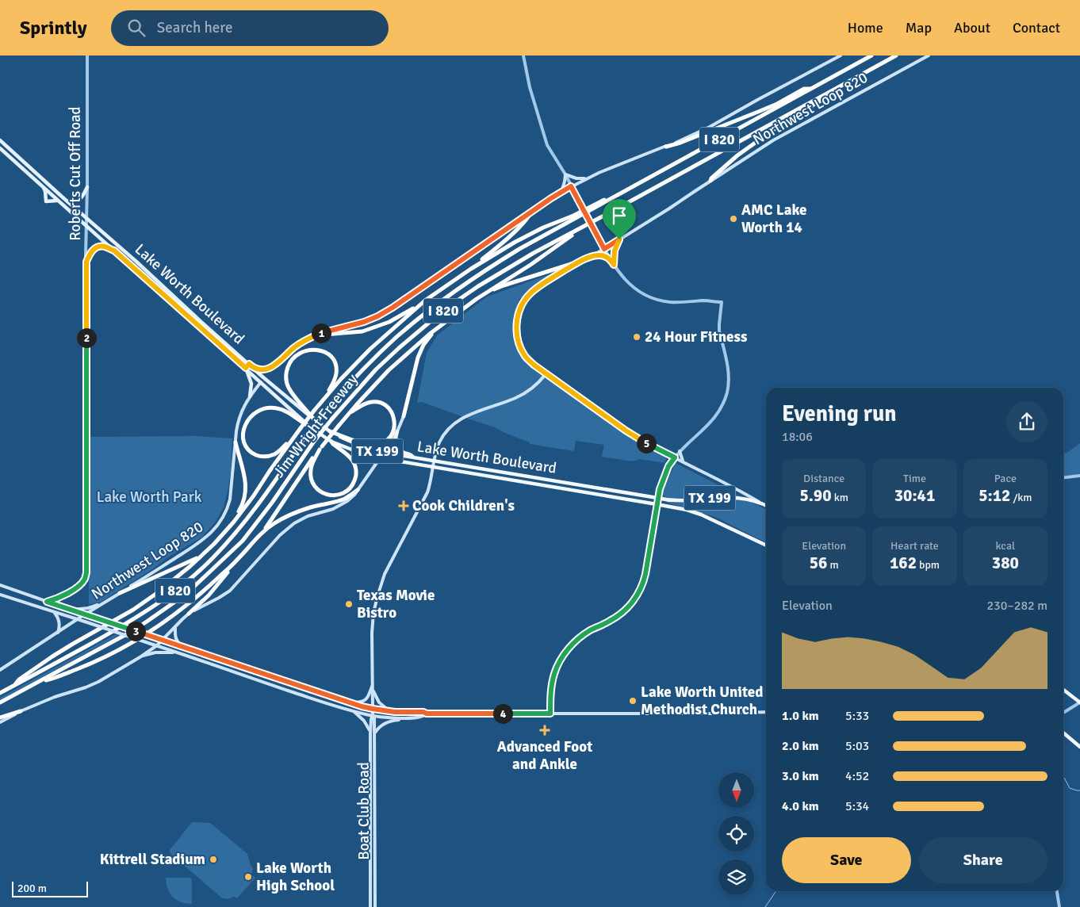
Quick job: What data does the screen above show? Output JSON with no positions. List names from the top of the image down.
{
  "streets": {
    "highway": [
      "I 820",
      "Lake Worth Boulevard",
      "Jim Wright Freeway",
      "TX 199"
    ],
    "main road": ["Northwest Loop 820", "Boat Club Road"],
    "street": ["Roberts Cut Off Road"]
  },
  "crossings": [
    ["Northwest Loop 820", "Lake Worth Boulevard"],
    ["Roberts Cut Off Road", "Lake Worth Boulevard"],
    ["Lake Worth Boulevard", "TX 199"],
    ["Lake Worth Boulevard", "Boat Club Road"]
  ],
  "parks": ["Lake Worth Park"],
  "places": {
    "other": [
      "AMC Lake Worth 14",
      "24 Hour Fitness",
      "Texas Movie Bistro",
      "Lake Worth United Methodist Church",
      "Kittrell Stadium",
      "Lake Worth High School"
    ],
    "health": ["Cook Children's", "Advanced Foot and Ankle"]
  },
  "scale_bar": "200 m",
  "north": "bottom",
  "page": {
    "header": "Sprintly",
    "search": "Search here",
    "nav": [
      "Home",
      "Map",
      "About",
      "Contact"
    ],
    "pins": [
      "1",
      "2",
      "5",
      "3",
      "4"
    ],
    "heading": ["Evening run", "18:06"],
    "stats": [
      ["Distance", "5.90 km"],
      ["Time", "30:41"],
      ["Pace", "5:12 /km"],
      ["Elevation", "56 m"],
      ["Heart rate", "162 bpm"],
      ["kcal", "380"]
    ],
    "chart": ["Elevation", "230–282 m"],
    "list": [
      {
        "name": "1.0 km",
        "note": "5:33"
      },
      {
        "name": "2.0 km",
        "note": "5:03"
      },
      {
        "name": "3.0 km",
        "note": "4:52"
      },
      {
        "name": "4.0 km",
        "note": "5:34"
      }
    ],
    "buttons": ["Save", "Share"],
    "scale": "200 m"
  }
}
